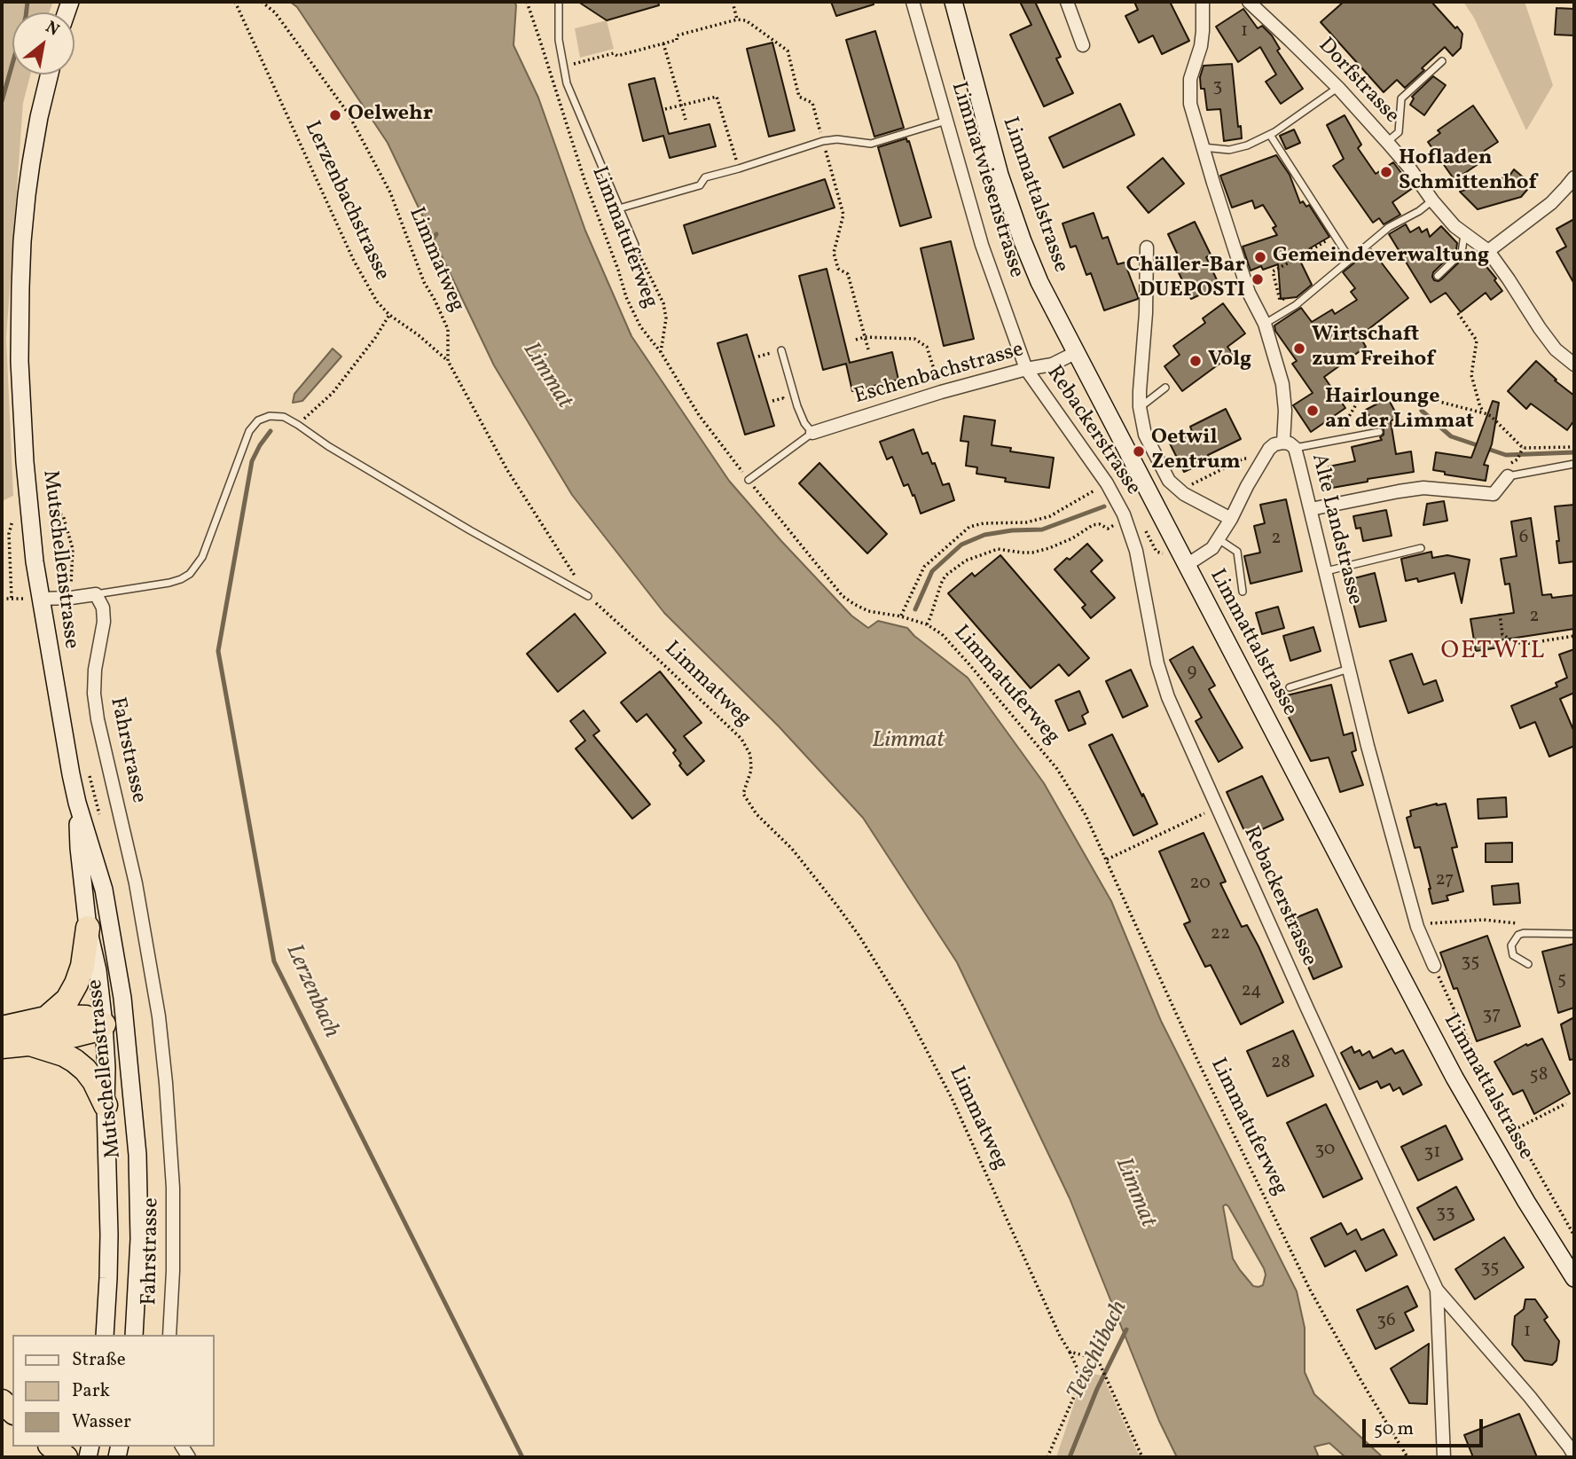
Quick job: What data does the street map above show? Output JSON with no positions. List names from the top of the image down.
{
  "streets": {
    "main road": ["Limmattalstrasse", "Mutschellenstrasse"],
    "street": [
      "Dorfstrasse",
      "Limmatwiesenstrasse",
      "Eschenbachstrasse",
      "Rebackerstrasse",
      "Alte Landstrasse",
      "Fahrstrasse"
    ],
    "path": ["Lerzenbachstrasse", "Limmatuferweg", "Limmatweg"]
  },
  "crossings": [
    ["Limmatwiesenstrasse", "Eschenbachstrasse"],
    ["Limmatwiesenstrasse", "Rebackerstrasse"],
    ["Limmattalstrasse", "Eschenbachstrasse"],
    ["Lerzenbachstrasse", "Limmatweg"],
    ["Eschenbachstrasse", "Rebackerstrasse"]
  ],
  "districts": ["OETWIL"],
  "water": ["Limmat", "Lerzenbach", "Teischlibach"],
  "places": [
    "Oelwehr",
    "Hofladen Schmittenhof",
    "Gemeindeverwaltung",
    "Chäller-Bar DUEPOSTI",
    "Wirtschaft zum Freihof",
    "Volg",
    "Hairlounge an der Limmat",
    "Oetwil Zentrum"
  ],
  "house_numbers": [
    "1",
    "3",
    "6",
    "2",
    "2",
    "9",
    "27",
    "20",
    "22",
    "35",
    "5",
    "24",
    "37",
    "28",
    "58",
    "30",
    "31",
    "33",
    "35",
    "36",
    "1"
  ],
  "legend": ["Straße", "Park", "Wasser"],
  "scale_bar": "50 m",
  "north": "top right"
}
